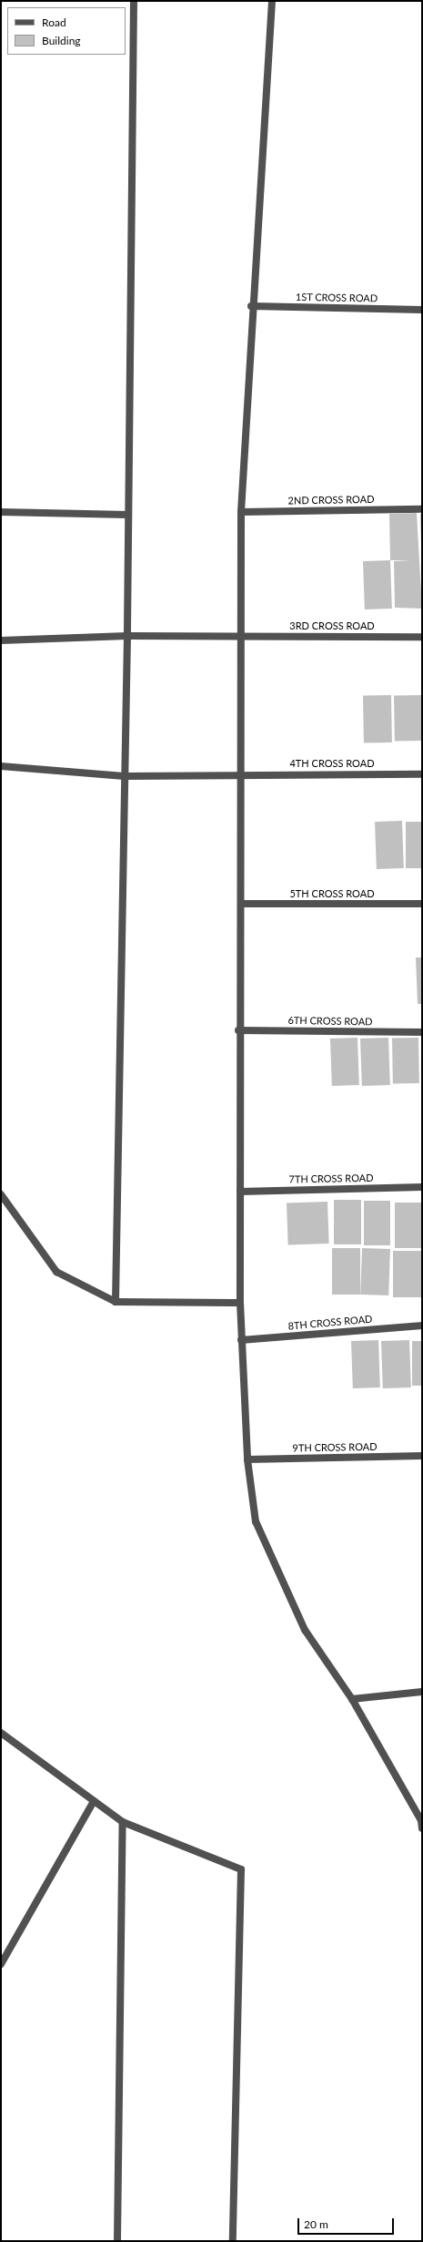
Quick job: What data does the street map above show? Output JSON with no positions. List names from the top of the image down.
{
  "streets": {
    "street": [
      "1ST CROSS ROAD",
      "2ND CROSS ROAD",
      "3RD CROSS ROAD",
      "4TH CROSS ROAD",
      "5TH CROSS ROAD",
      "6TH CROSS ROAD",
      "7TH CROSS ROAD",
      "8TH CROSS ROAD",
      "9TH CROSS ROAD"
    ]
  },
  "legend": ["Road", "Building"],
  "scale_bar": "20 m"
}
